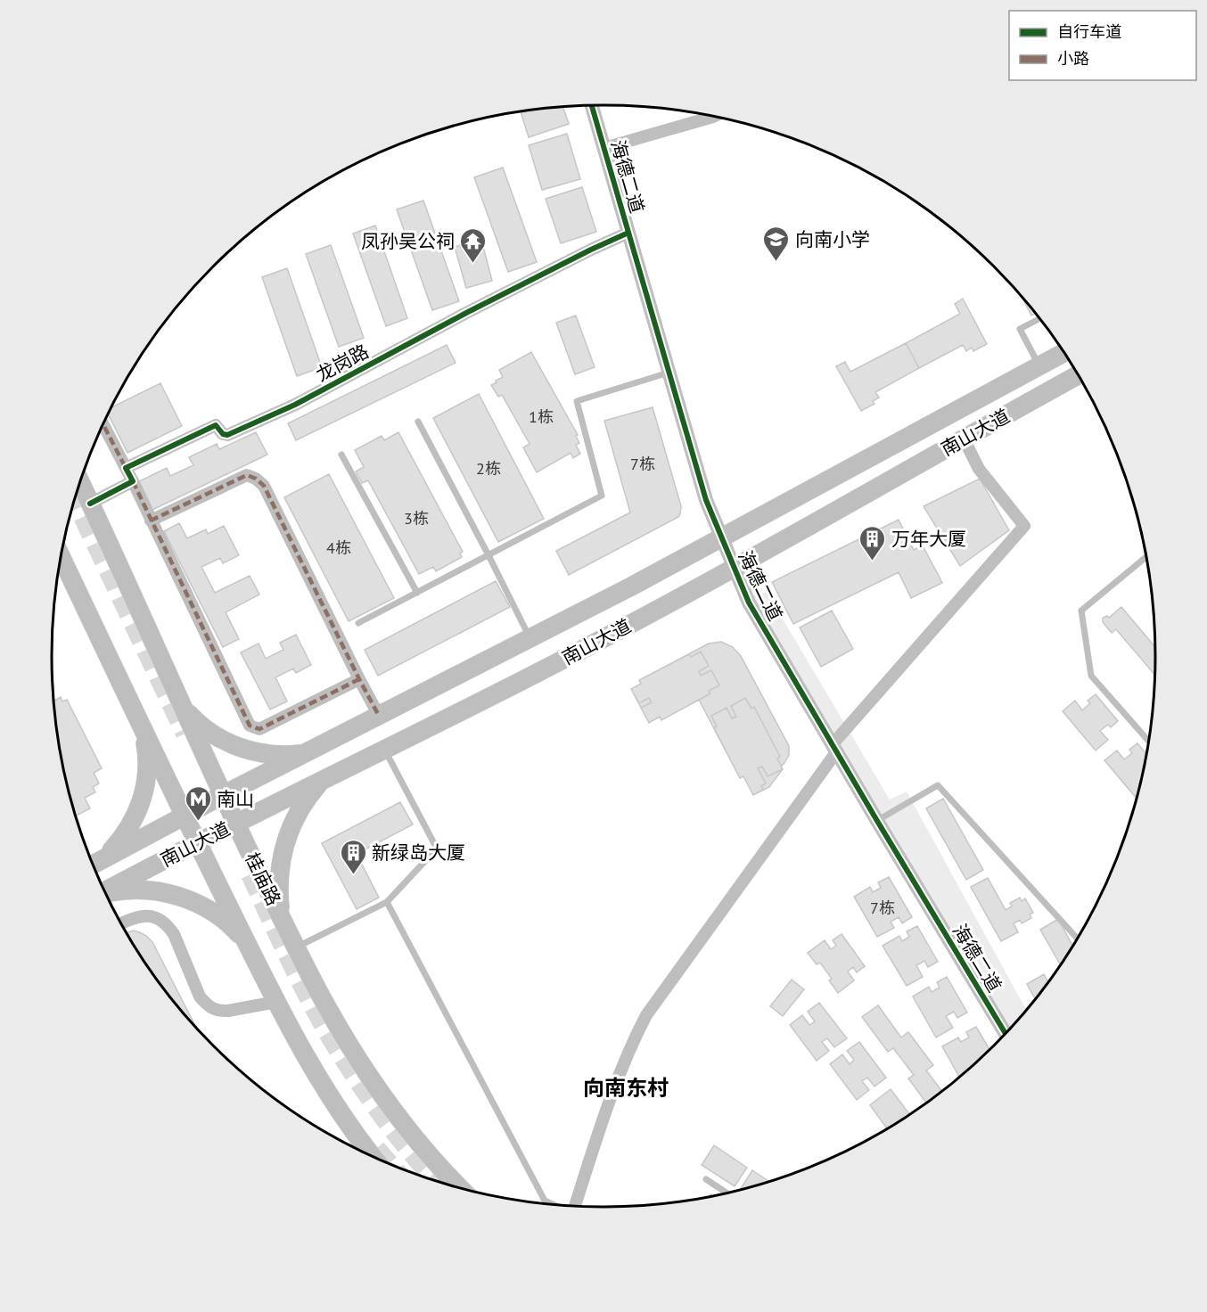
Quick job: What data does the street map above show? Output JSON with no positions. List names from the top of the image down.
{
  "streets": {
    "main road": ["南山大道", "桂庙路"],
    "street": ["海德二道", "龙岗路"]
  },
  "crossings": [
    ["海德二道", "龙岗路"],
    ["海德二道", "南山大道"],
    ["南山大道", "桂庙路"]
  ],
  "districts": ["向南东村"],
  "places": {
    "school or university": ["向南小学"],
    "temple": ["凤孙吴公祠"],
    "building": ["万年大厦", "新绿岛大厦"],
    "metro station": ["南山"]
  },
  "house_numbers": [
    "1栋",
    "7栋",
    "2栋",
    "3栋",
    "4栋",
    "7栋"
  ],
  "legend": ["自行车道", "小路"]
}
